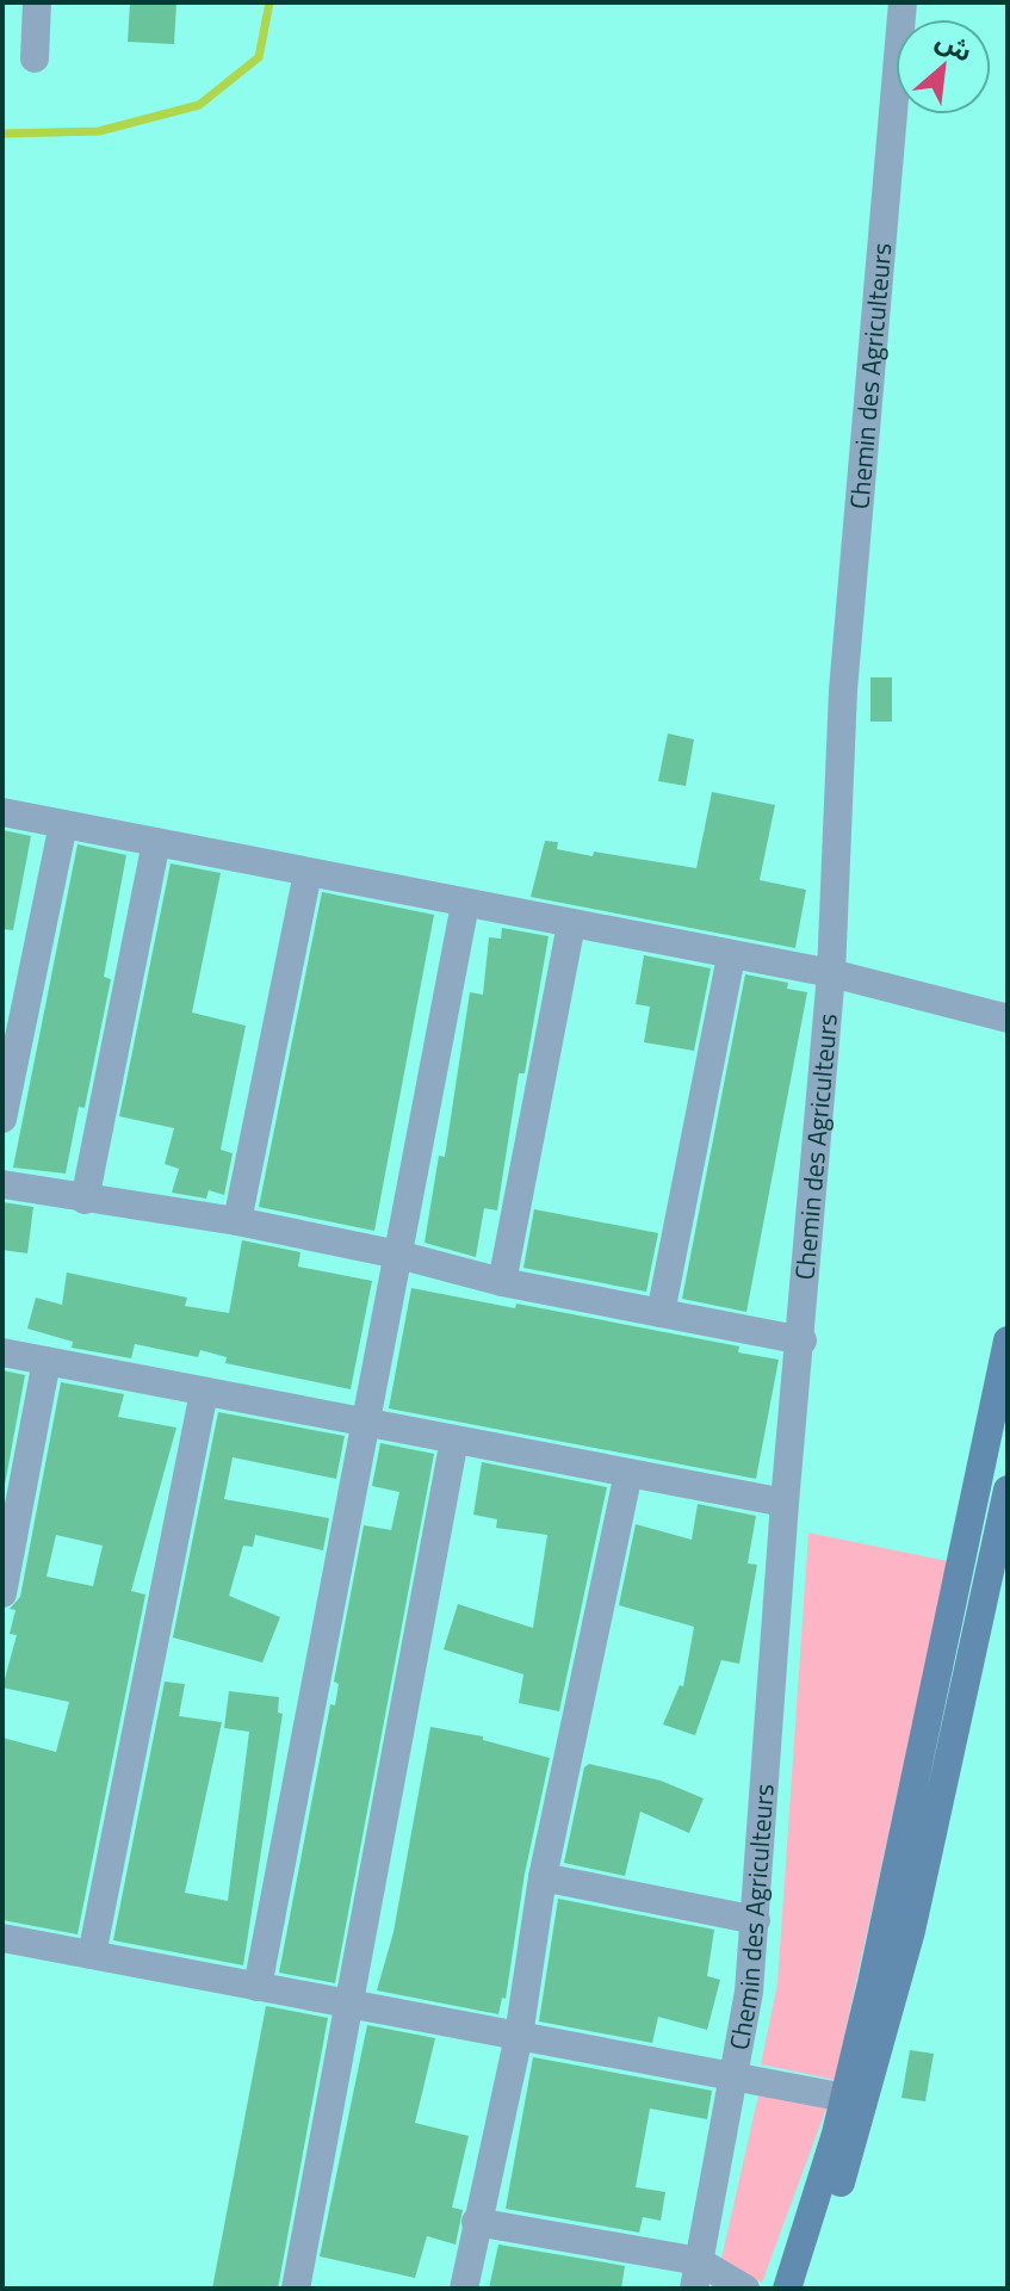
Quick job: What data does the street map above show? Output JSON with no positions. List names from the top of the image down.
{
  "streets": {
    "street": ["Chemin des Agriculteurs"]
  },
  "north": "top right"
}
